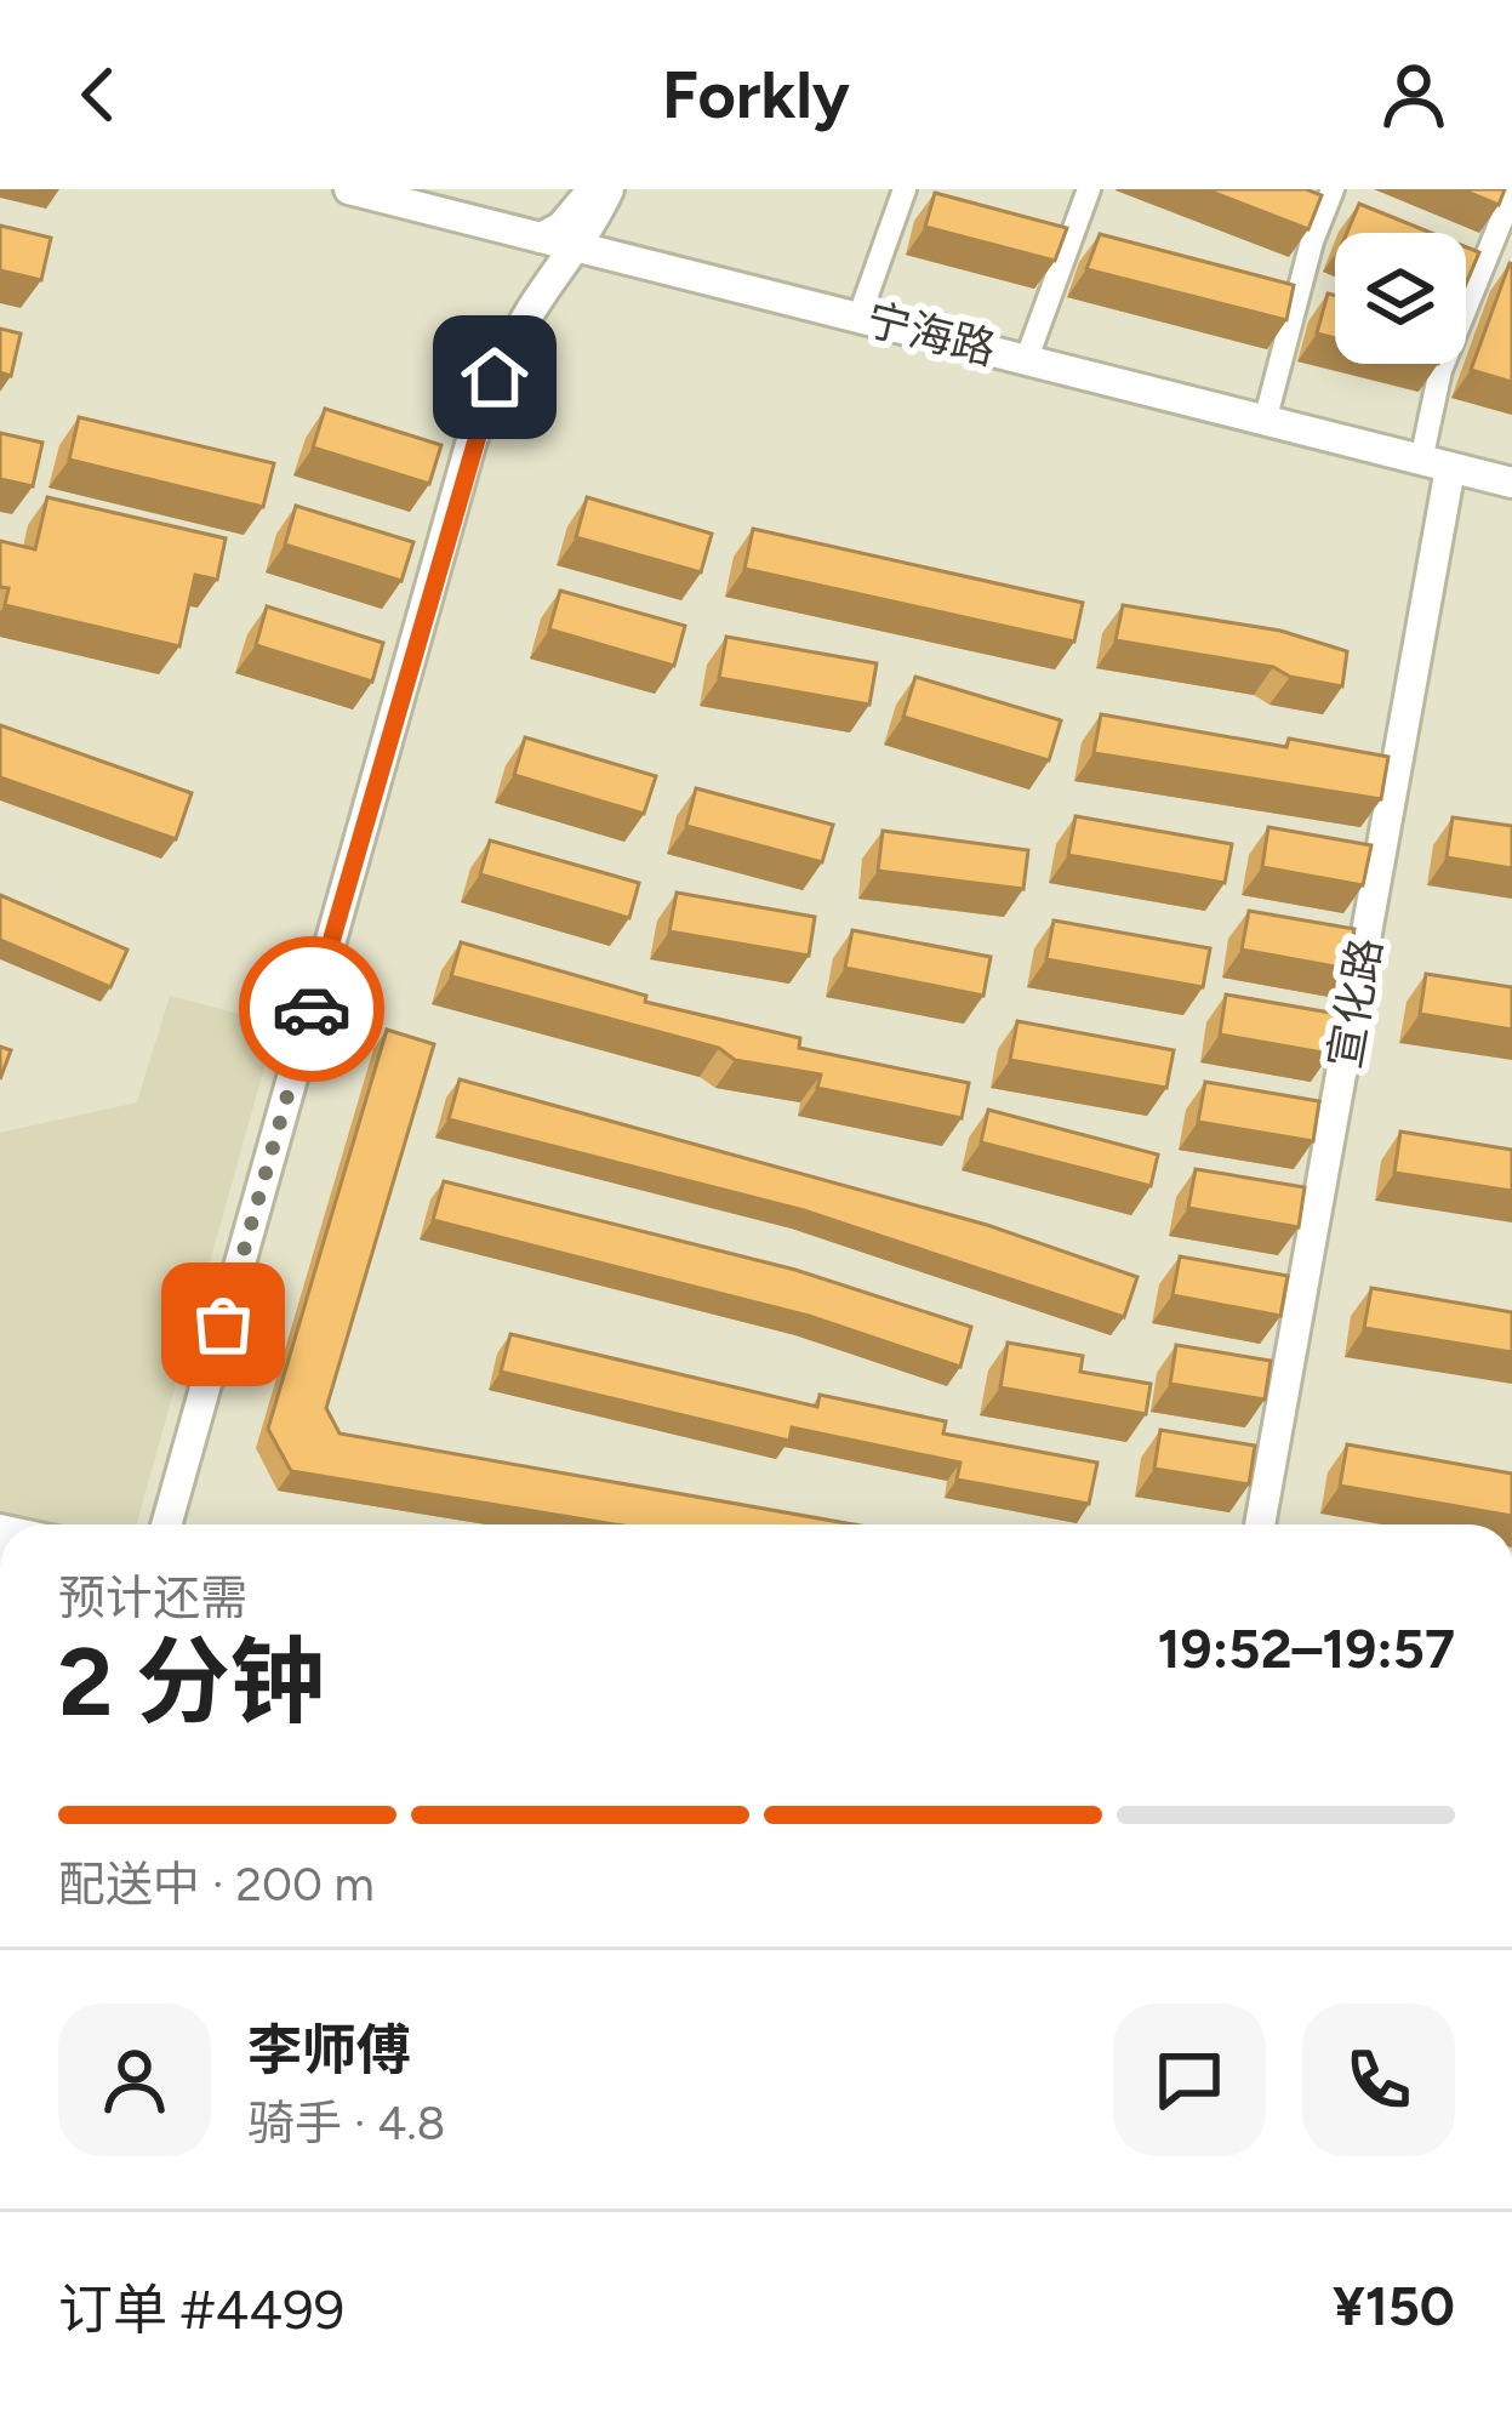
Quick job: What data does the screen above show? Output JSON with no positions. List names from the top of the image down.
{
  "streets": {
    "street": ["宁海路", "宣化路"]
  },
  "crossings": [
    ["宁海路", "宣化路"]
  ],
  "page": {
    "header": "Forkly",
    "heading": ["2 分钟", "预计还需", "19:52–19:57"],
    "panel": [
      "李师傅",
      "骑手 · 4.8",
      "订单 #4499",
      "¥150"
    ],
    "bar": "配送中 · 200 m"
  }
}
